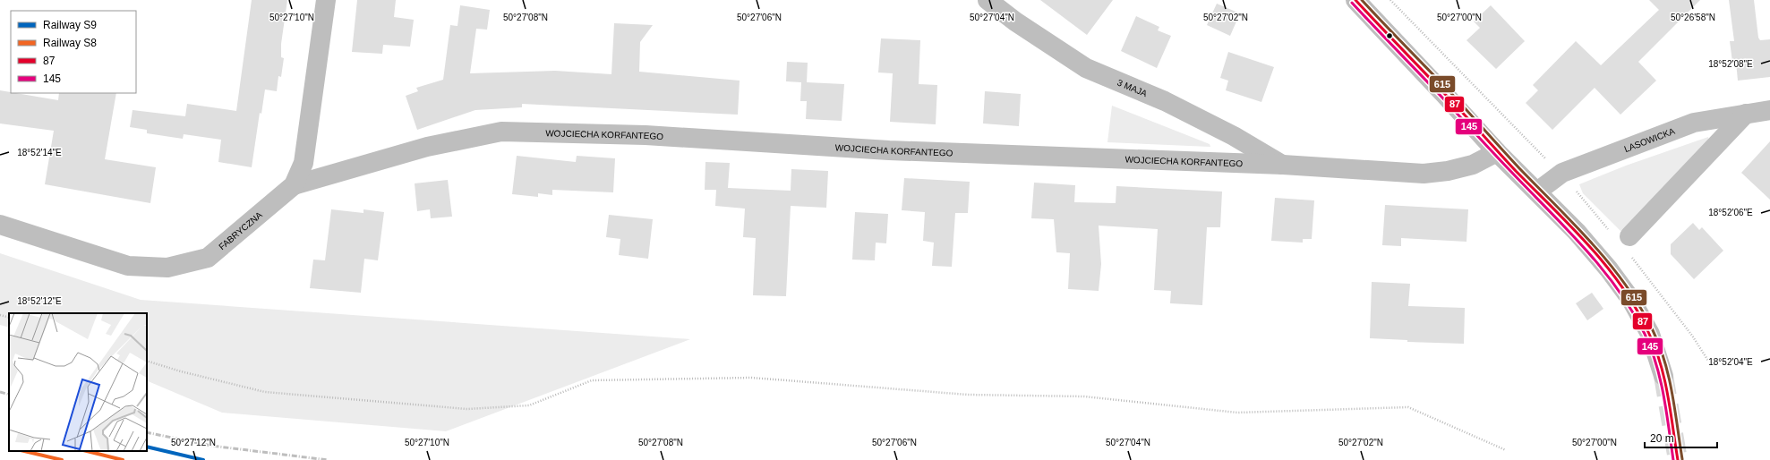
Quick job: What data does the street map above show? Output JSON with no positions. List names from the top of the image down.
{
  "streets": {
    "street": [
      "3 MAJA",
      "WOJCIECHA KORFANTEGO",
      "LASOWICKA",
      "FABRYCZNA"
    ]
  },
  "crossings": [
    ["3 MAJA", "WOJCIECHA KORFANTEGO"],
    ["WOJCIECHA KORFANTEGO", "FABRYCZNA"]
  ],
  "lines": [
    "transit line 87",
    "transit line 615",
    "transit line 145",
    "rail line S9",
    "rail line S8"
  ],
  "legend": [
    "Railway S9",
    "Railway S8",
    "87",
    "145"
  ],
  "scale_bar": "20 m",
  "coordinates": [
    "50°27'10\"N",
    "50°27'08\"N",
    "50°27'06\"N",
    "50°27'04\"N",
    "50°27'02\"N",
    "50°27'00\"N",
    "50°26'58\"N",
    "18°52'08\"E",
    "18°52'14\"E",
    "18°52'06\"E",
    "18°52'12\"E",
    "18°52'04\"E",
    "50°27'12\"N"
  ]
}
